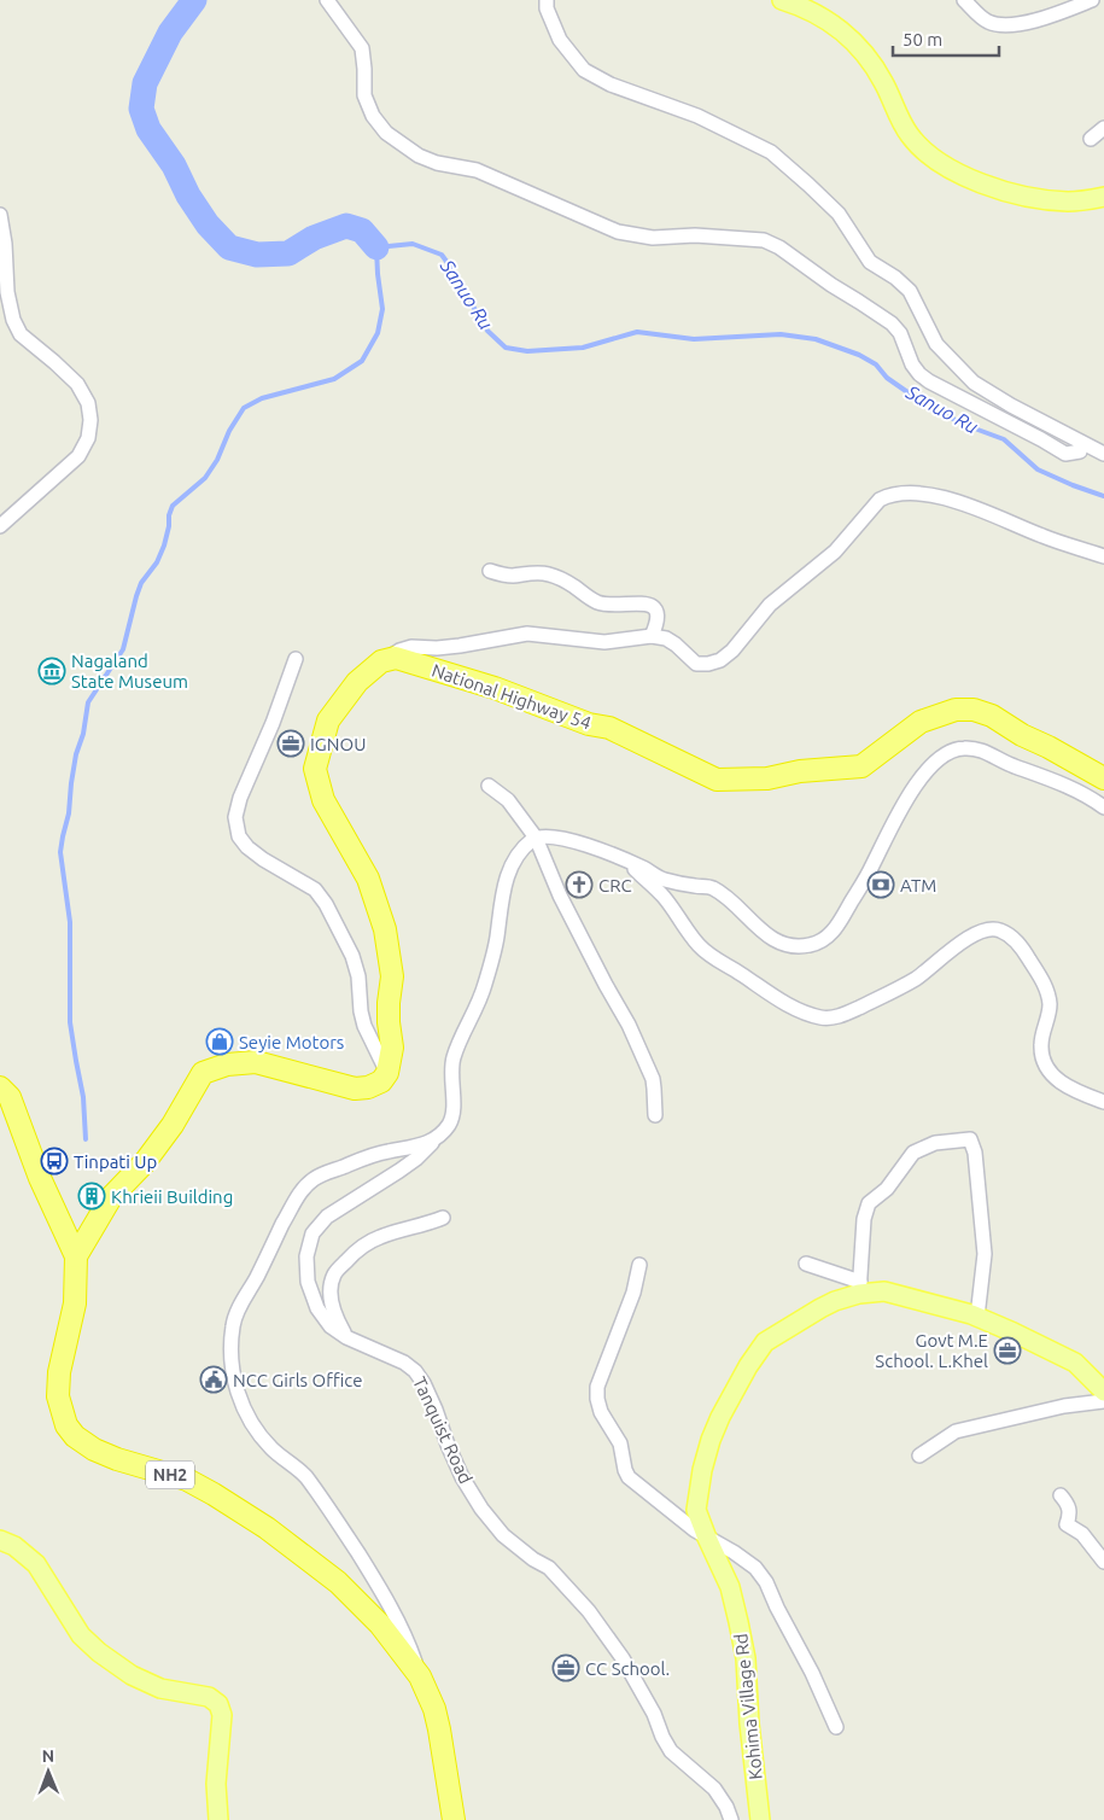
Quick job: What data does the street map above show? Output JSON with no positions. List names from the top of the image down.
{
  "streets": {
    "highway": ["National Highway 54", "NH2"],
    "main road": ["Kohima Village Rd"],
    "street": ["Tanquist Road"]
  },
  "water": ["Sanuo Ru"],
  "places": {
    "museum": ["Nagaland State Museum"],
    "office": ["IGNOU", "Govt M.E School. L.Khel", "CC School."],
    "church": ["CRC"],
    "bank": ["ATM"],
    "shop": ["Seyie Motors"],
    "bus stop": ["Tinpati Up"],
    "building": ["Khrieii Building"],
    "public building": ["NCC Girls Office"]
  },
  "scale_bar": "50 m",
  "north": "top"
}
